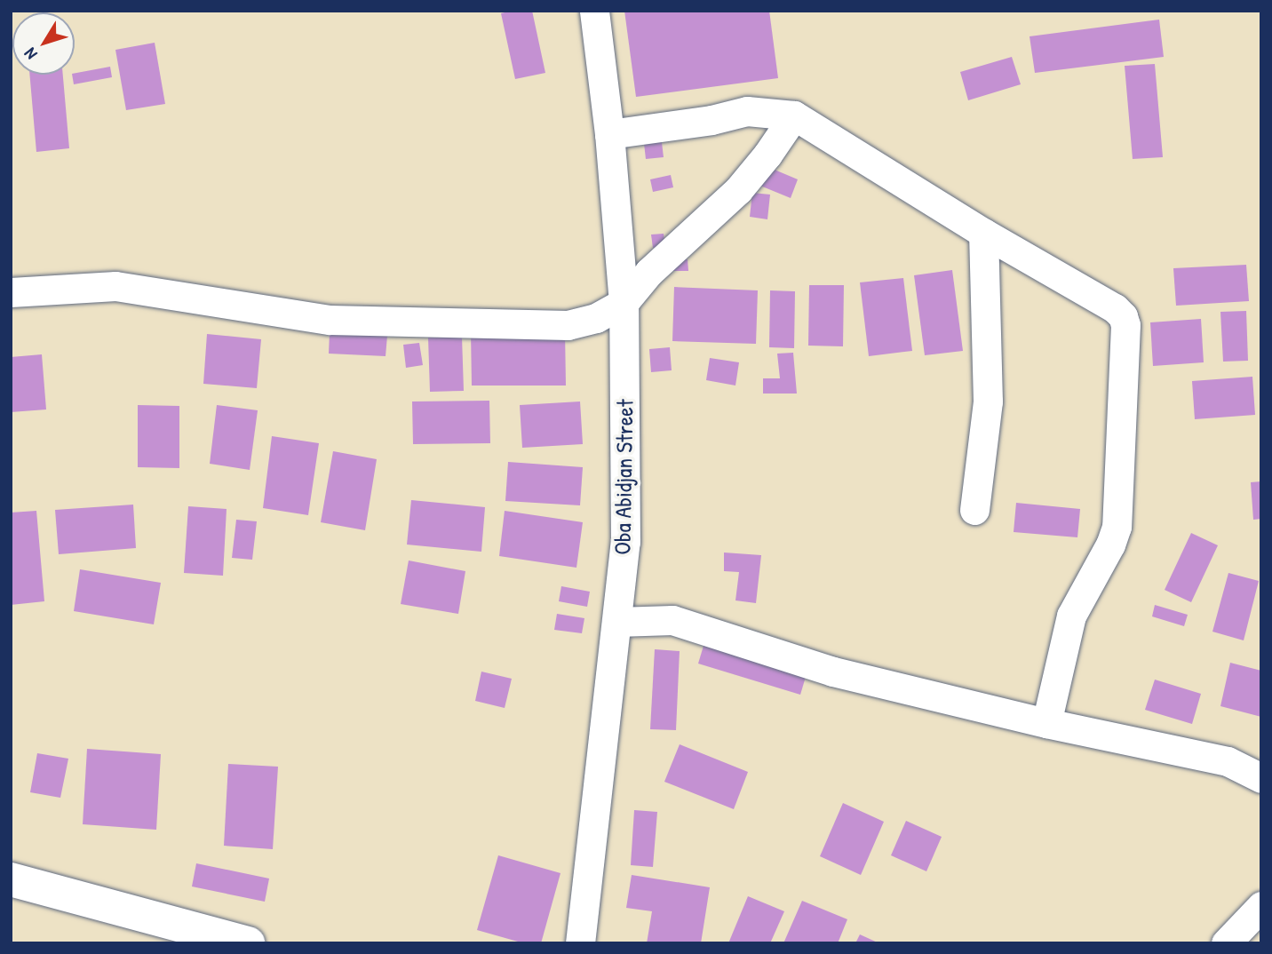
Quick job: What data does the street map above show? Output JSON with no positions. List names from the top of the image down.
{
  "streets": {
    "street": ["Oba Abidjan Street"]
  },
  "north": "bottom left"
}
